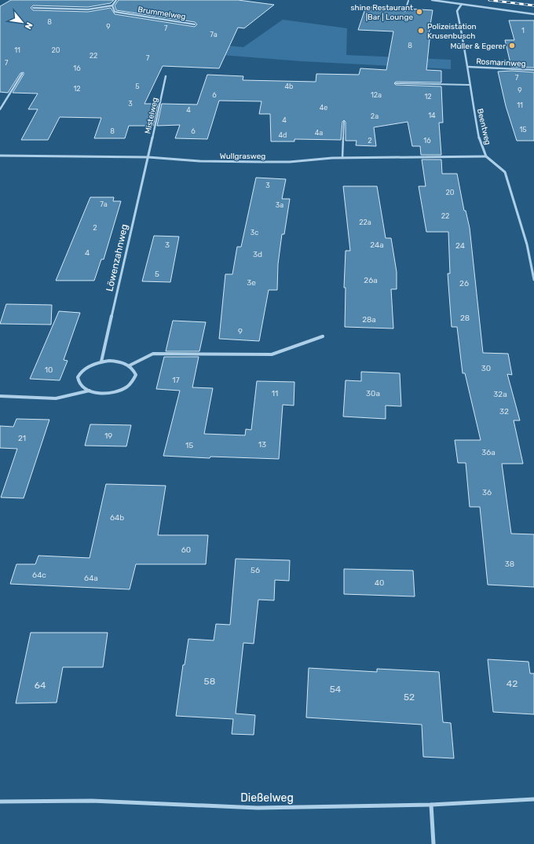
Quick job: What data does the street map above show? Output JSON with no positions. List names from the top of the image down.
{
  "streets": {
    "street": [
      "Brummelweg",
      "Rosmarinweg",
      "Mistelweg",
      "Beentweg",
      "Wullgrasweg",
      "Löwenzahnweg",
      "Dießelweg"
    ]
  },
  "crossings": [
    ["Rosmarinweg", "Beentweg"],
    ["Mistelweg", "Wullgrasweg"],
    ["Mistelweg", "Löwenzahnweg"],
    ["Beentweg", "Wullgrasweg"],
    ["Wullgrasweg", "Löwenzahnweg"]
  ],
  "places": ["shine Restaurant |Bar | Lounge", "Polizeistation Krusenbusch", "Müller & Egerer"],
  "house_numbers": [
    "8",
    "9",
    "7",
    "1",
    "7a",
    "8",
    "11",
    "20",
    "22",
    "7",
    "7",
    "16",
    "7",
    "5",
    "4b",
    "12",
    "9",
    "6",
    "12a",
    "12",
    "3",
    "11",
    "4e",
    "4",
    "14",
    "2a",
    "4",
    "15",
    "8",
    "6",
    "4a",
    "4d",
    "2",
    "16",
    "3",
    "20",
    "7a",
    "3a",
    "22",
    "22a",
    "2",
    "3c",
    "3",
    "24a",
    "24",
    "4",
    "3d",
    "5",
    "26a",
    "3e",
    "26",
    "28",
    "28a",
    "9",
    "30",
    "10",
    "17",
    "11",
    "30a",
    "32a",
    "32",
    "19",
    "21",
    "13",
    "15",
    "36a",
    "36",
    "64b",
    "60",
    "38",
    "56",
    "64c",
    "64a",
    "40",
    "58",
    "42",
    "64",
    "54",
    "52"
  ],
  "north": "bottom right"
}
